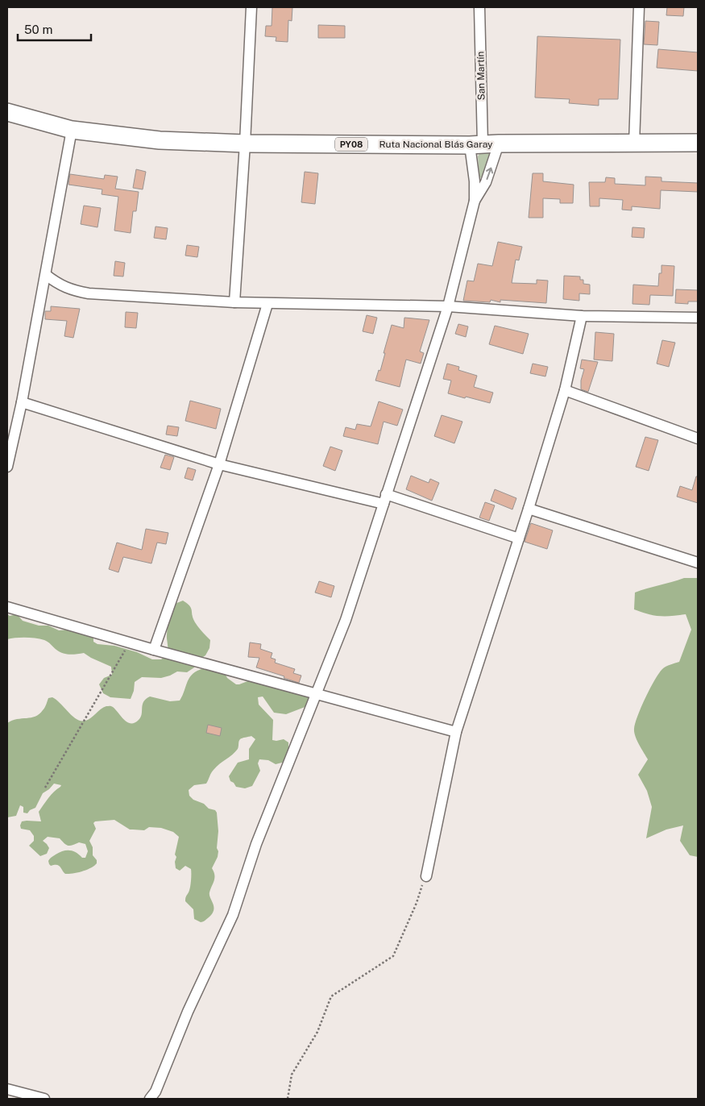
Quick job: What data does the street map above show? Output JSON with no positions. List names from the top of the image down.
{
  "streets": {
    "highway": ["PY08", "Ruta Nacional Blás Garay"],
    "street": ["San Martín"]
  },
  "crossings": [
    ["San Martín", "Ruta Nacional Blás Garay"]
  ],
  "scale_bar": "50 m"
}
